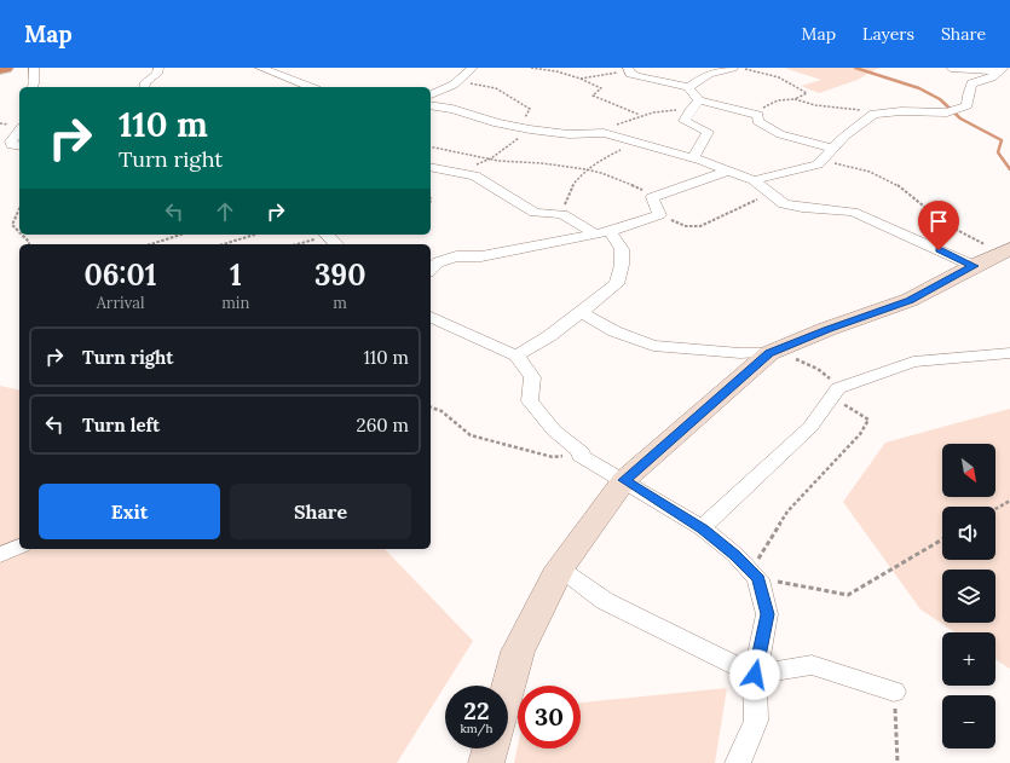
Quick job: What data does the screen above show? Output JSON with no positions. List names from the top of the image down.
{
  "north": "bottom right",
  "page": {
    "header": "Map",
    "nav": ["Map", "Layers", "Share"],
    "turn": ["110 m", "Turn right"],
    "eta": [
      "06:01",
      "Arrival",
      "1",
      "min",
      "390",
      "m"
    ],
    "list": [
      {
        "name": "Turn right",
        "value": "110 m"
      },
      {
        "name": "Turn left",
        "value": "260 m"
      }
    ],
    "map_buttons": ["+", "−"],
    "buttons": ["Exit", "Share"],
    "speed": "22 km/h",
    "limit": "30"
  }
}
